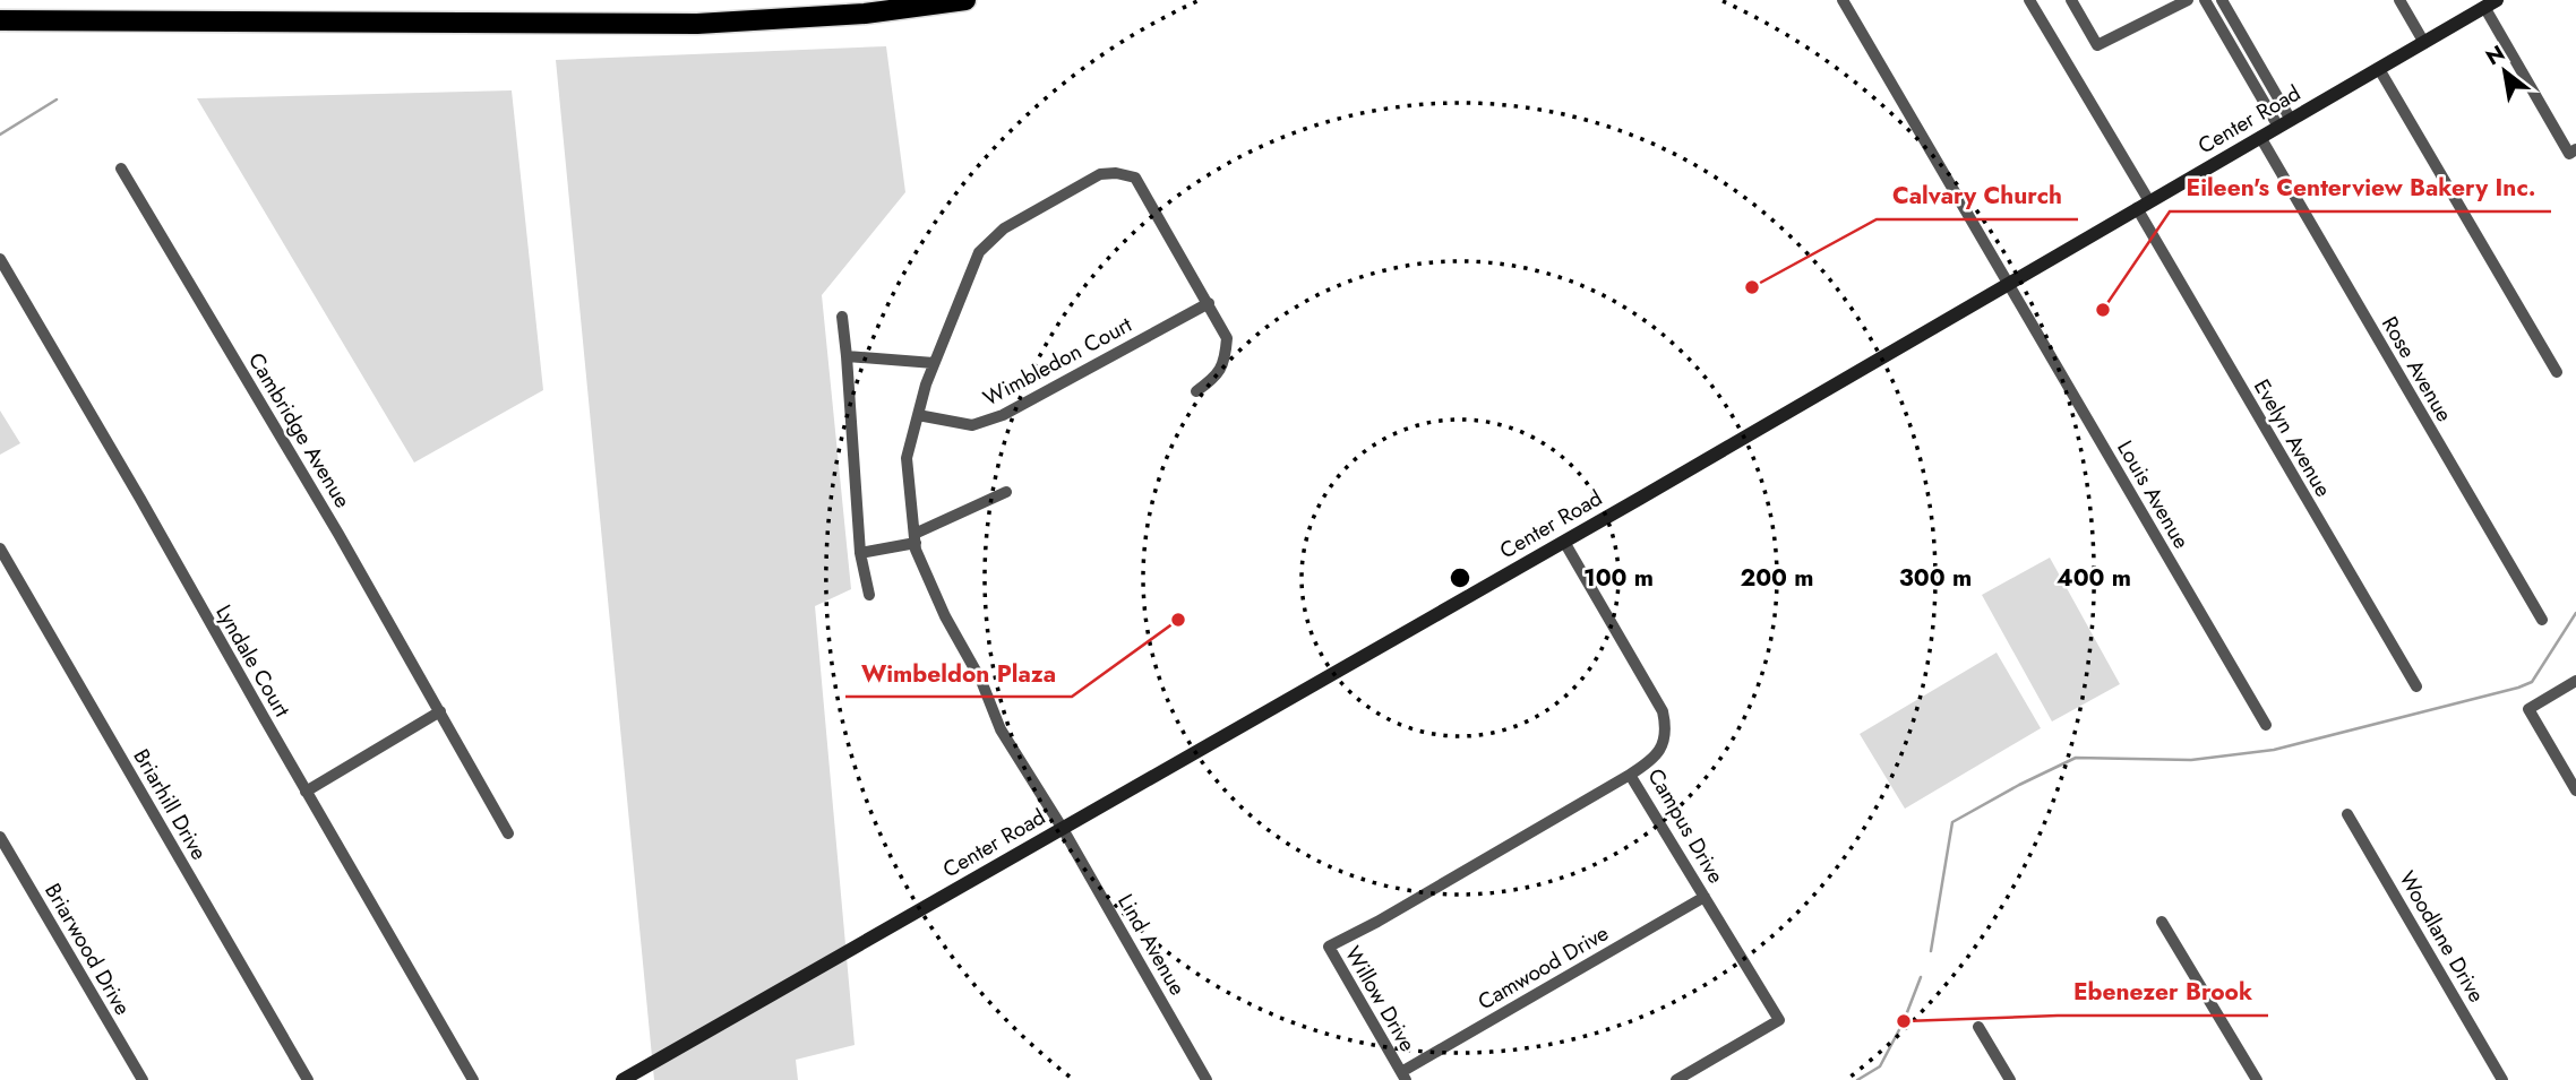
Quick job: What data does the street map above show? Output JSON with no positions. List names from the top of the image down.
{
  "streets": {
    "main road": ["Center Road"],
    "street": [
      "Wimbledon Court",
      "Rose Avenue",
      "Cambridge Avenue",
      "Evelyn Avenue",
      "Louis Avenue",
      "Lyndale Court",
      "Briarhill Drive",
      "Campus Drive",
      "Woodlane Drive",
      "Lind Avenue",
      "Briarwood Drive",
      "Camwood Drive",
      "Willow Drive"
    ]
  },
  "crossings": [
    ["Center Road", "Rose Avenue"],
    ["Center Road", "Evelyn Avenue"],
    ["Center Road", "Louis Avenue"],
    ["Center Road", "Campus Drive"],
    ["Center Road", "Lind Avenue"],
    ["Campus Drive", "Camwood Drive"],
    ["Campus Drive", "Willow Drive"],
    ["Camwood Drive", "Willow Drive"]
  ],
  "places": [
    "Calvary Church",
    "Eileen's Centerview Bakery Inc.",
    "Wimbeldon Plaza",
    "Ebenezer Brook"
  ],
  "north": "top left",
  "rings": [
    "100 m",
    "200 m",
    "300 m",
    "400 m"
  ]
}
